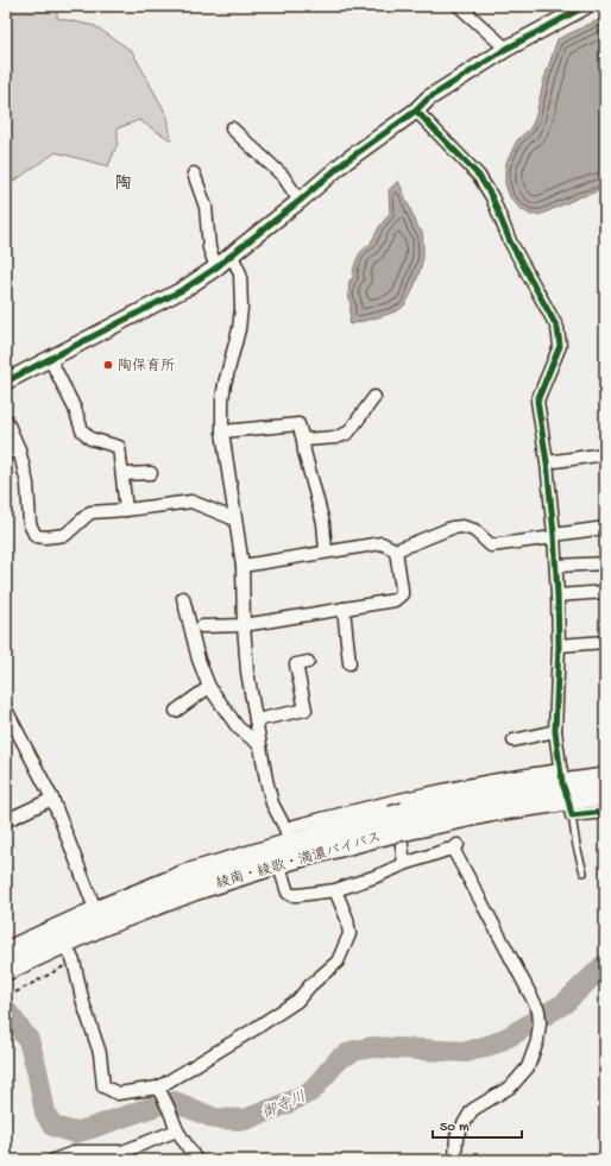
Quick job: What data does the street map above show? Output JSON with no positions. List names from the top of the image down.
{
  "streets": {
    "highway": ["綾南・綾歌・満濃バイパス"]
  },
  "districts": ["陶"],
  "water": ["御寺川"],
  "places": ["陶保育所"],
  "scale_bar": "50 m"
}
